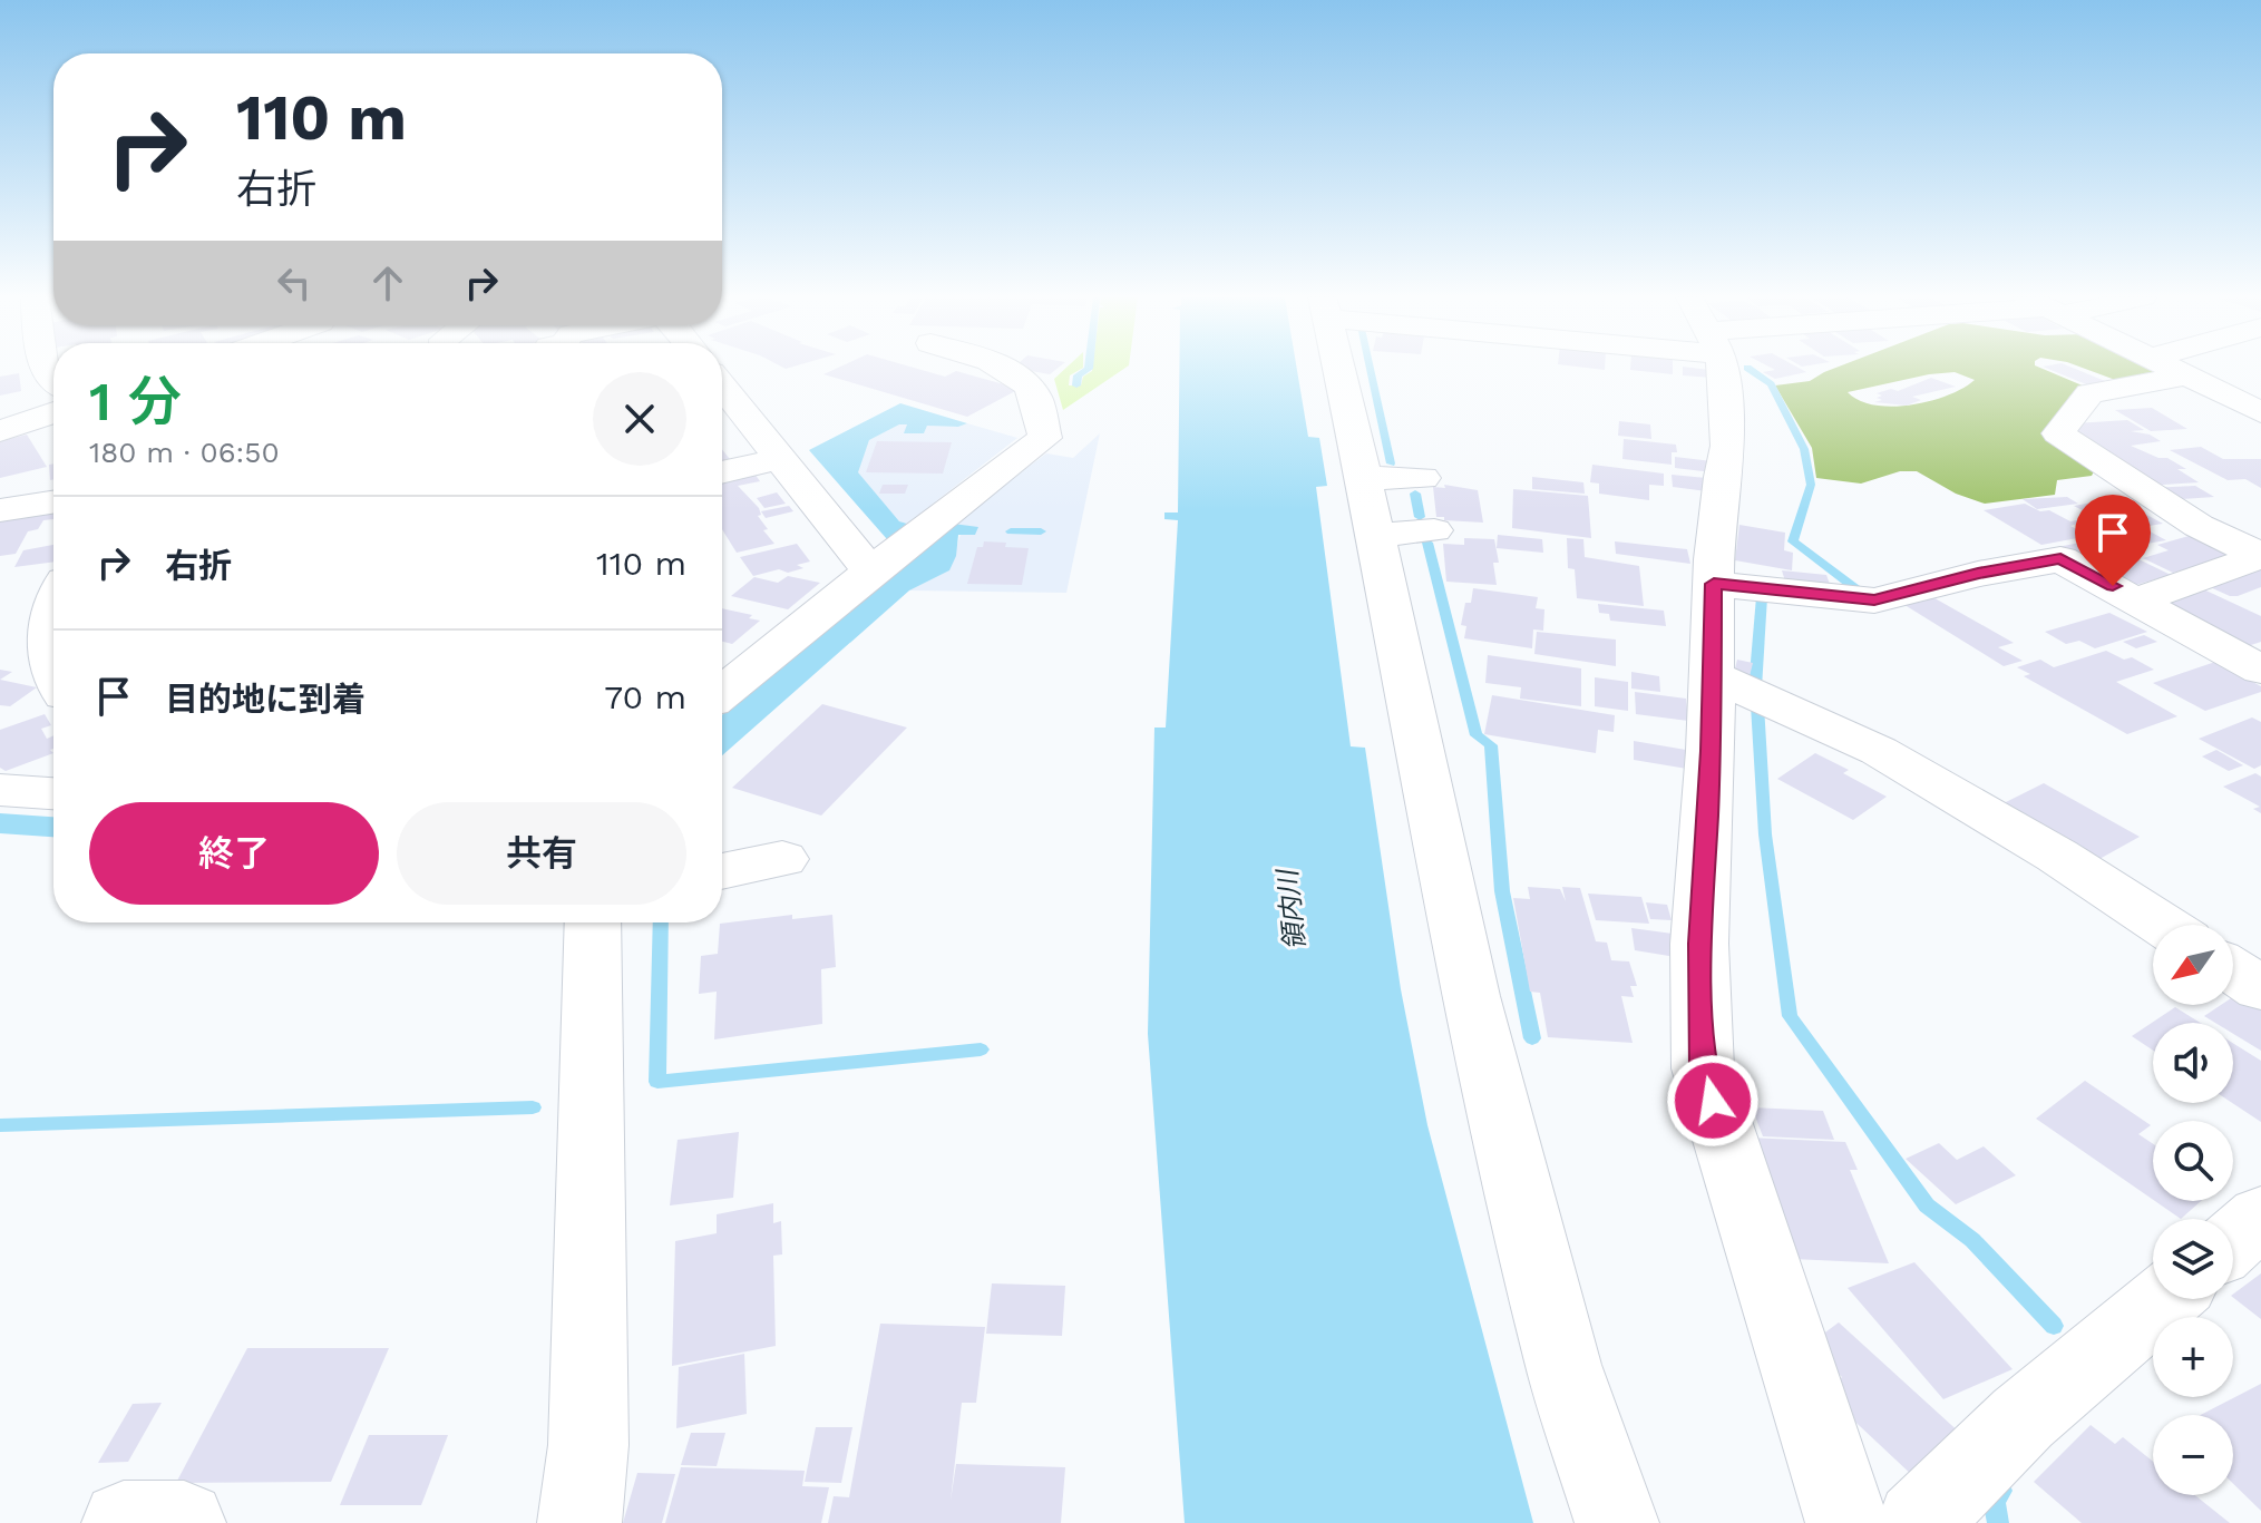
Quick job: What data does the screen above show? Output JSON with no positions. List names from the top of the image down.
{
  "water": ["領内川"],
  "north": "bottom left",
  "page": {
    "turn": ["110 m", "右折"],
    "heading": ["1 分", "180 m · 06:50"],
    "list": [
      {
        "name": "右折",
        "value": "110 m"
      },
      {
        "name": "目的地に到着",
        "value": "70 m"
      }
    ],
    "buttons": ["終了", "共有"],
    "map_buttons": ["+", "−"]
  }
}
